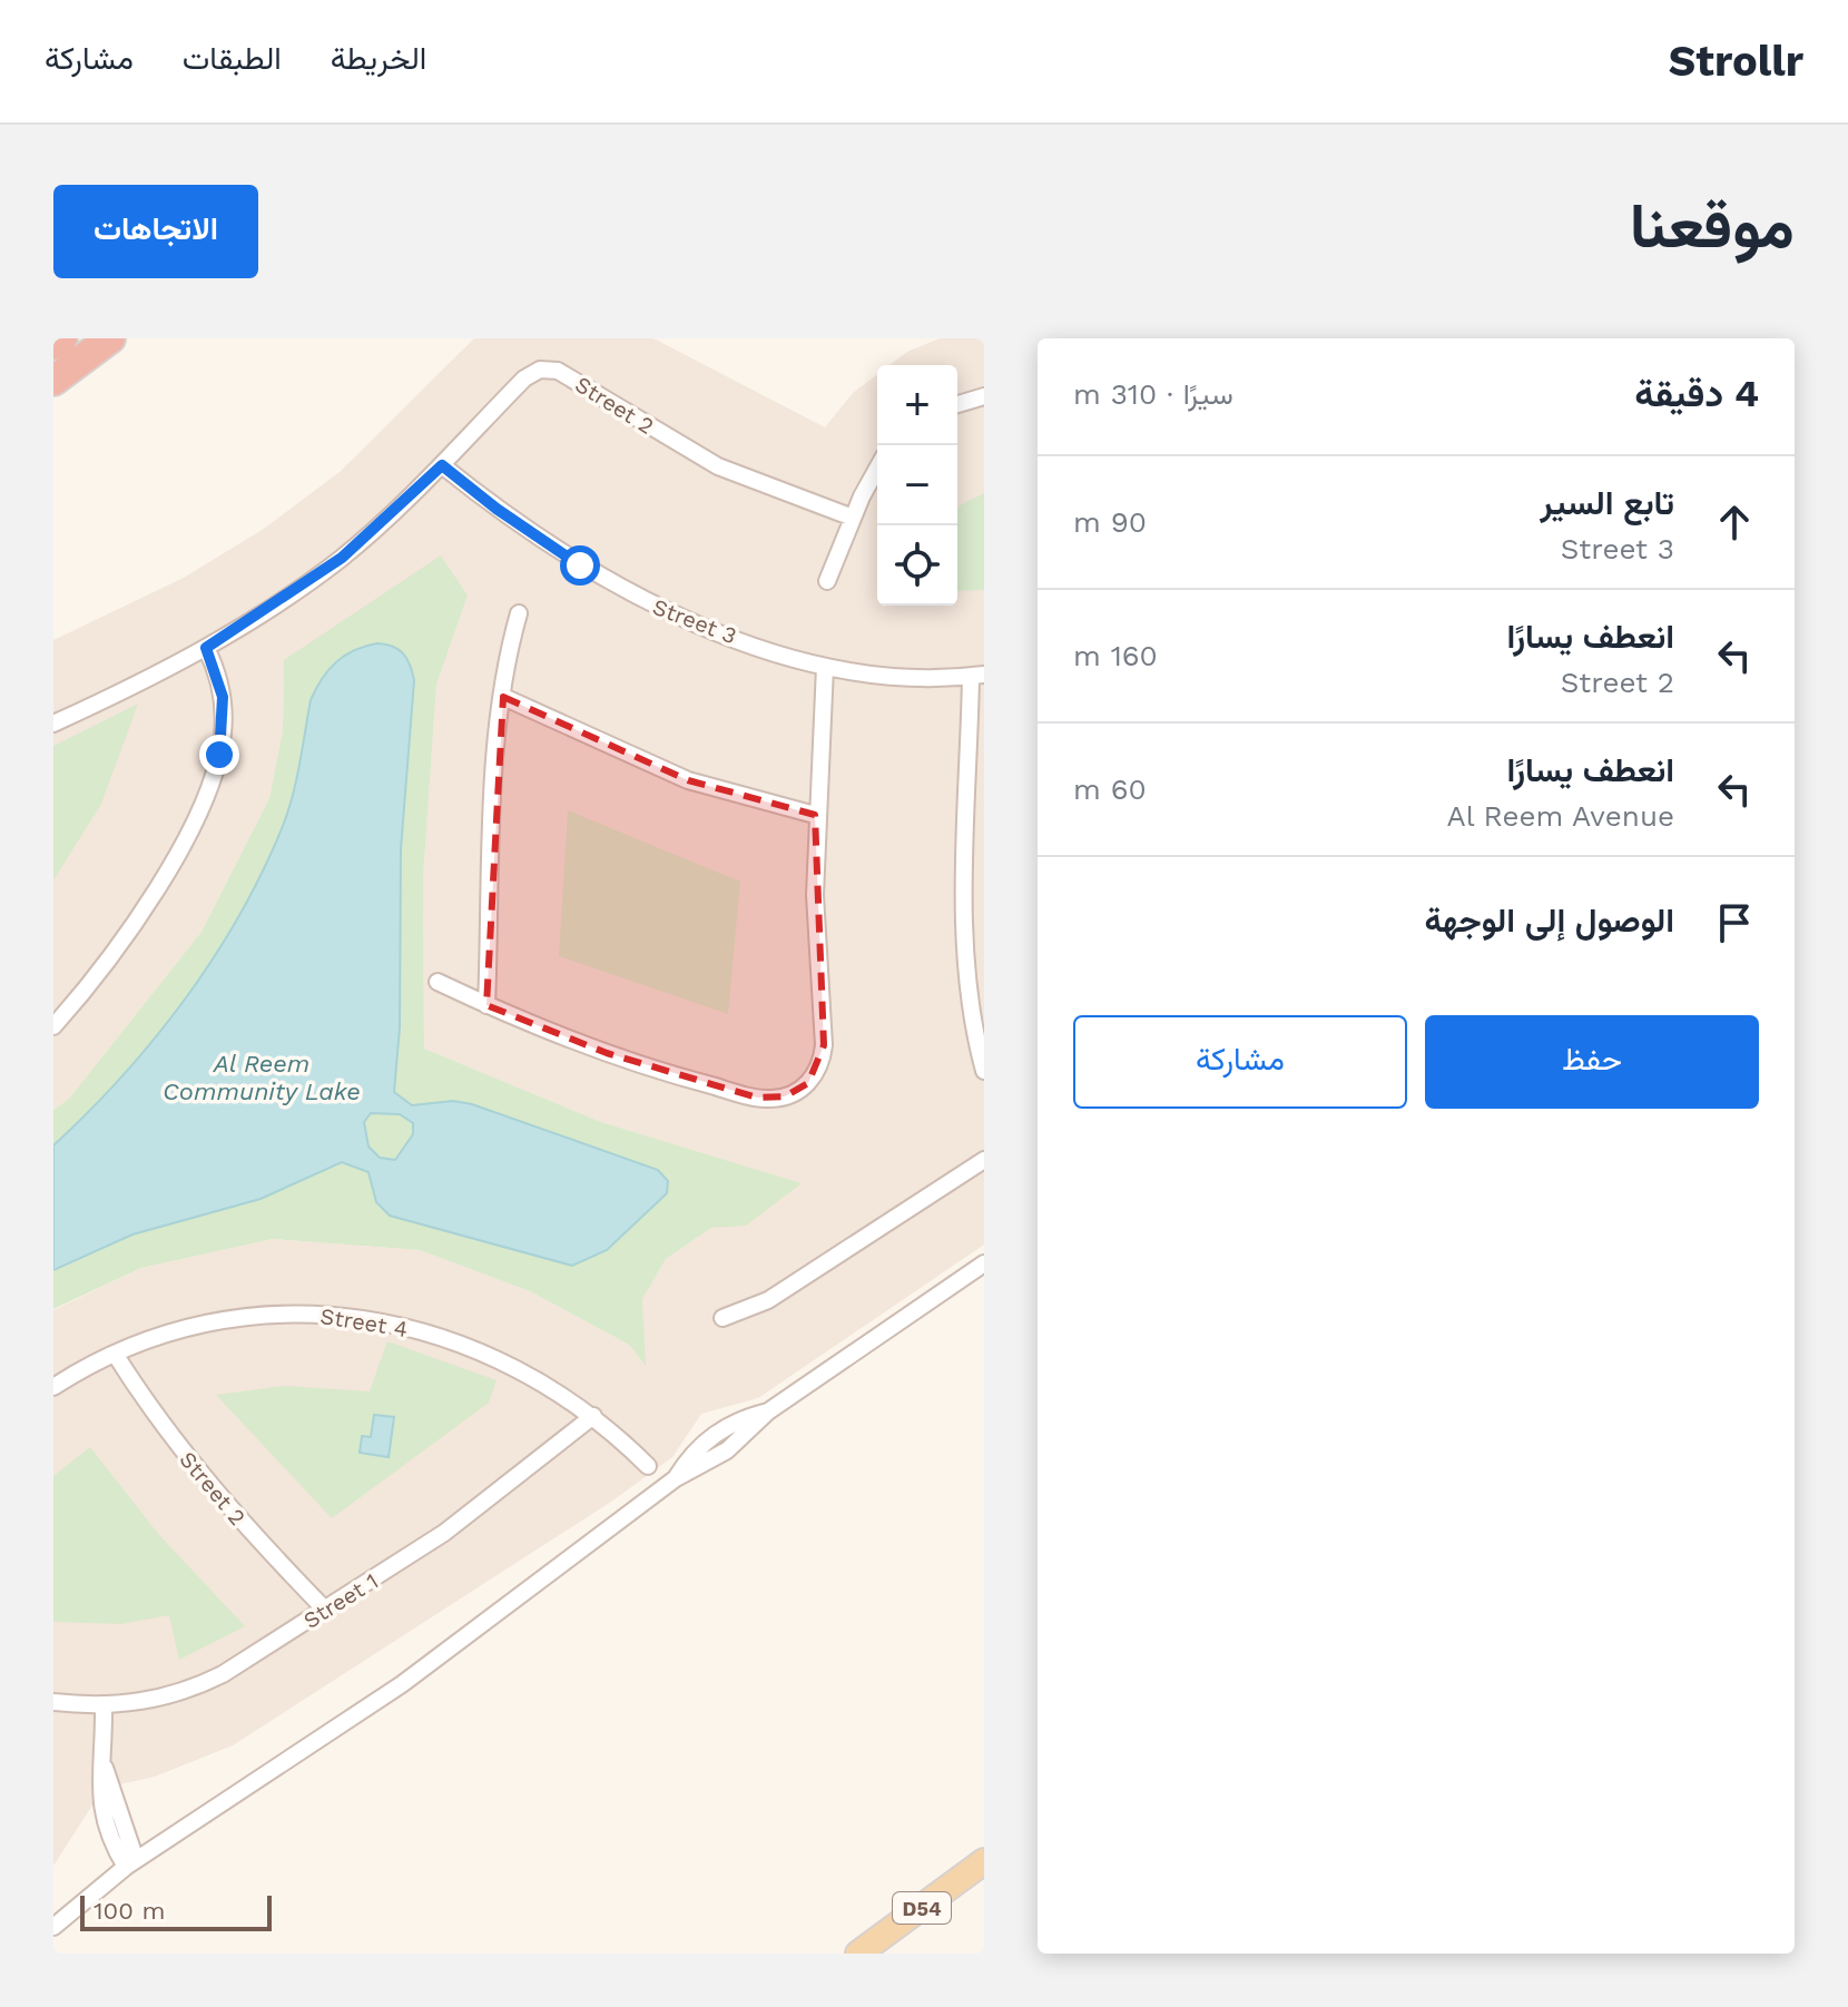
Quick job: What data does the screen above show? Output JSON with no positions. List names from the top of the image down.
{
  "streets": {
    "main road": ["D54"],
    "street": [
      "Street 2",
      "Street 3",
      "Street 4",
      "Street 1"
    ]
  },
  "crossings": [
    ["Street 2", "Street 3"],
    ["Street 2", "Street 4"],
    ["Street 2", "Street 1"],
    ["Street 4", "Street 1"]
  ],
  "water": ["Al Reem Community Lake"],
  "scale_bar": "100 m",
  "page": {
    "header": "Strollr",
    "nav": ["الخريطة", "الطبقات", "مشاركة"],
    "title": "موقعنا",
    "buttons": [
      "الاتجاهات",
      ["حفظ", "مشاركة"]
    ],
    "heading": ["4 دقيقة", "سيرًا · 310 m"],
    "map_buttons": ["+", "−"],
    "list": [
      ["تابع السير", "Street 3", "90 m"],
      ["انعطف يسارًا", "Street 2", "160 m"],
      ["انعطف يسارًا", "Al Reem Avenue", "60 m"],
      "الوصول إلى الوجهة"
    ],
    "scale": "100 m"
  }
}
